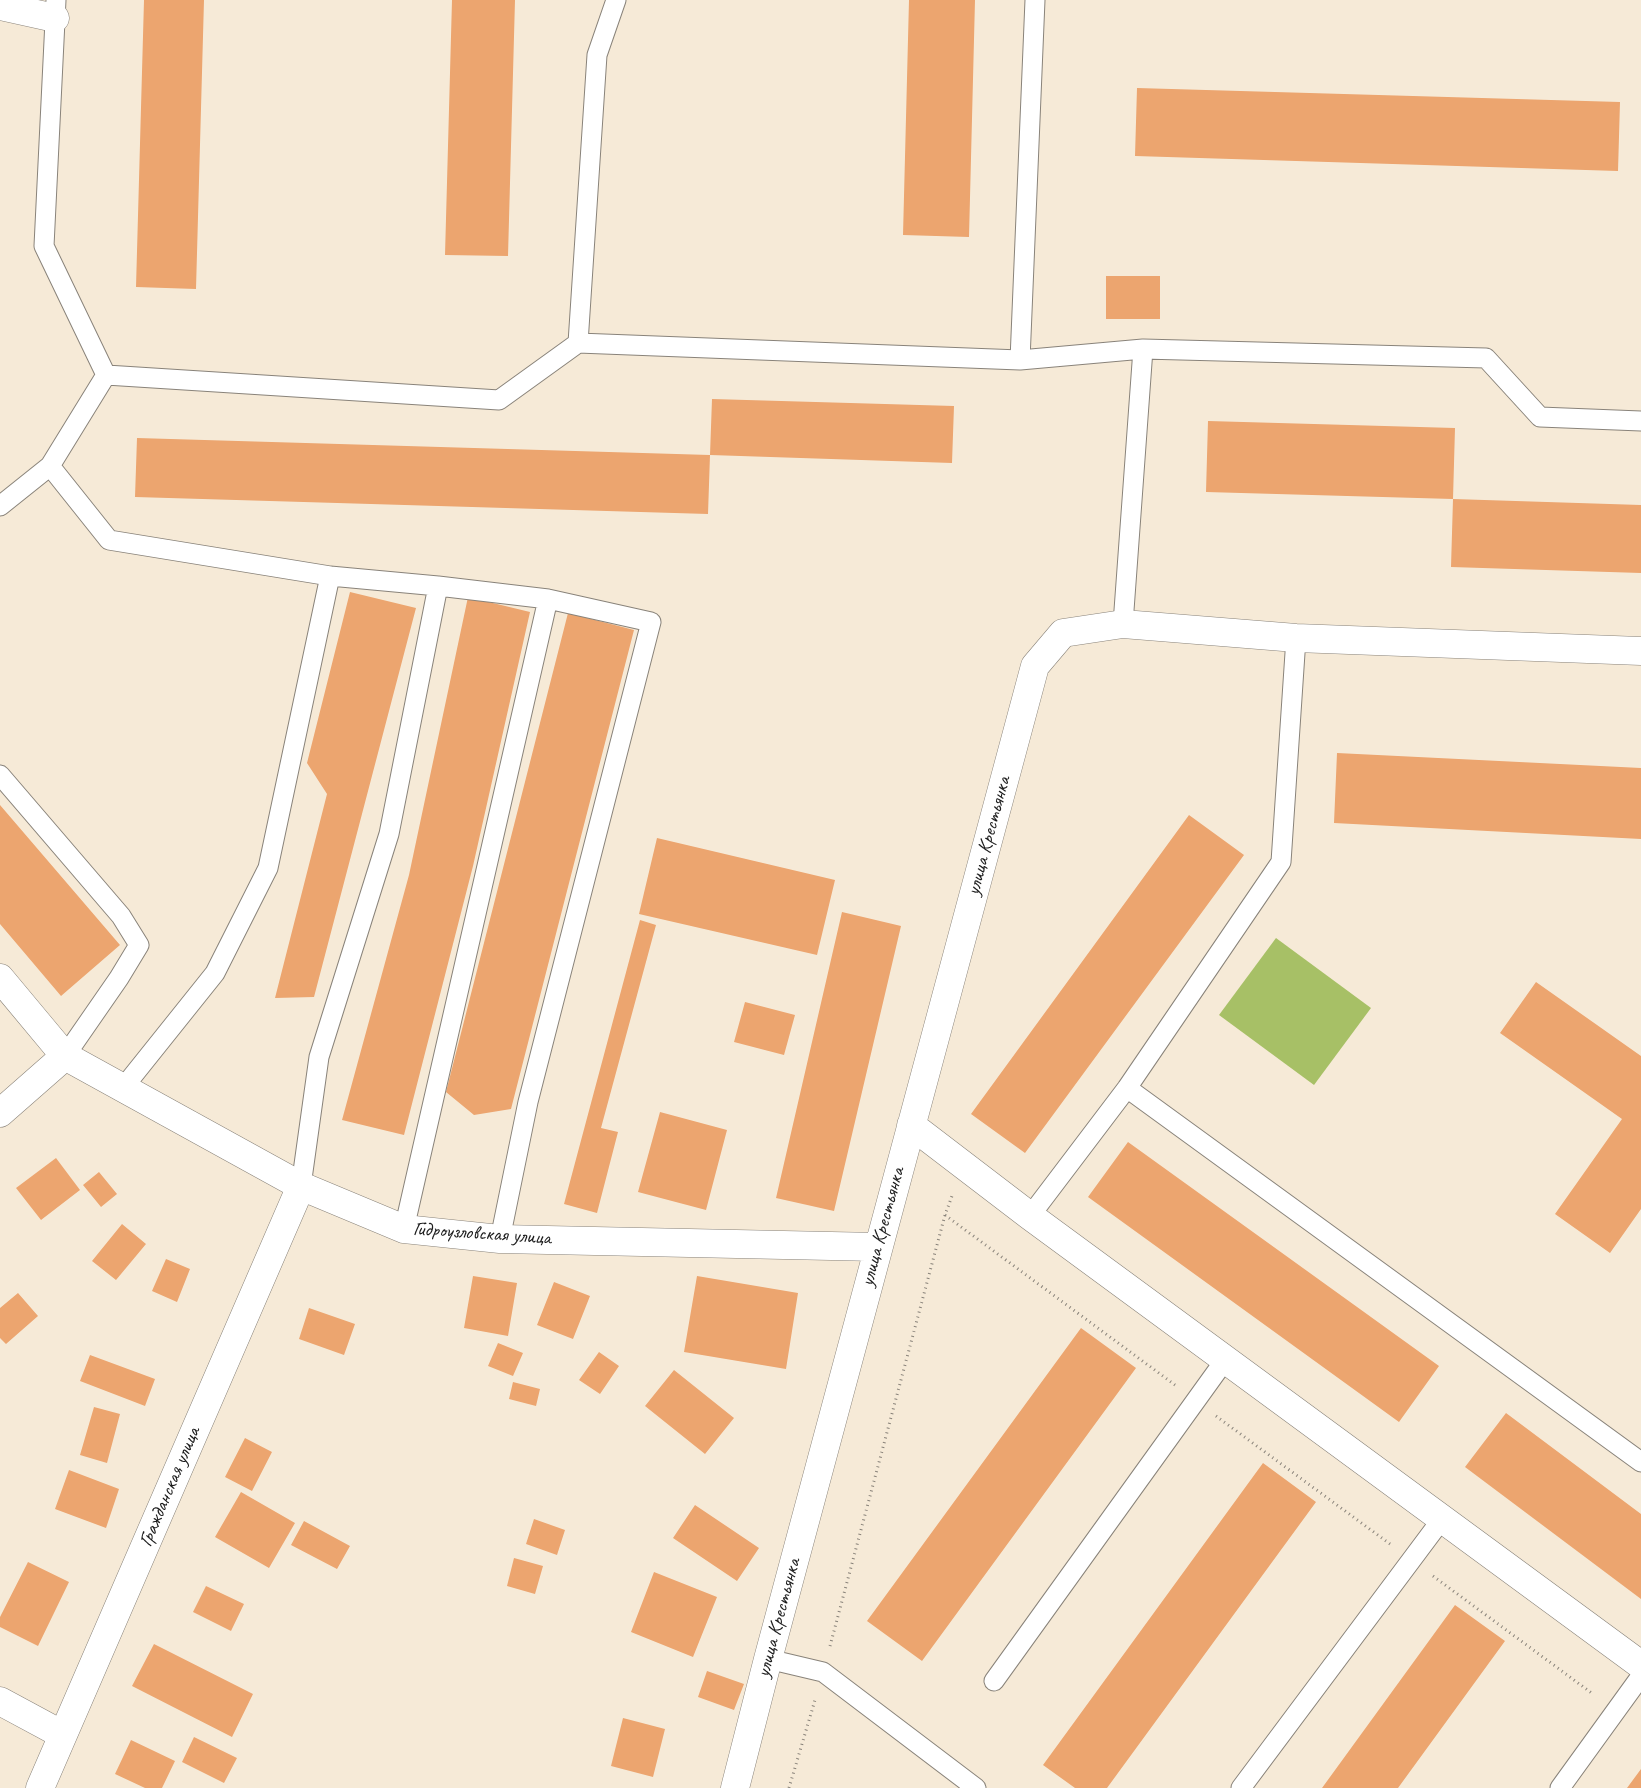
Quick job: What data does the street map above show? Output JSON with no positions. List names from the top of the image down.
{
  "streets": {
    "street": ["улица Крестьянка", "Гидроузловская улица", "Гражданская улица"]
  },
  "crossings": [
    ["улица Крестьянка", "Гидроузловская улица"],
    ["Гидроузловская улица", "Гражданская улица"]
  ]
}
